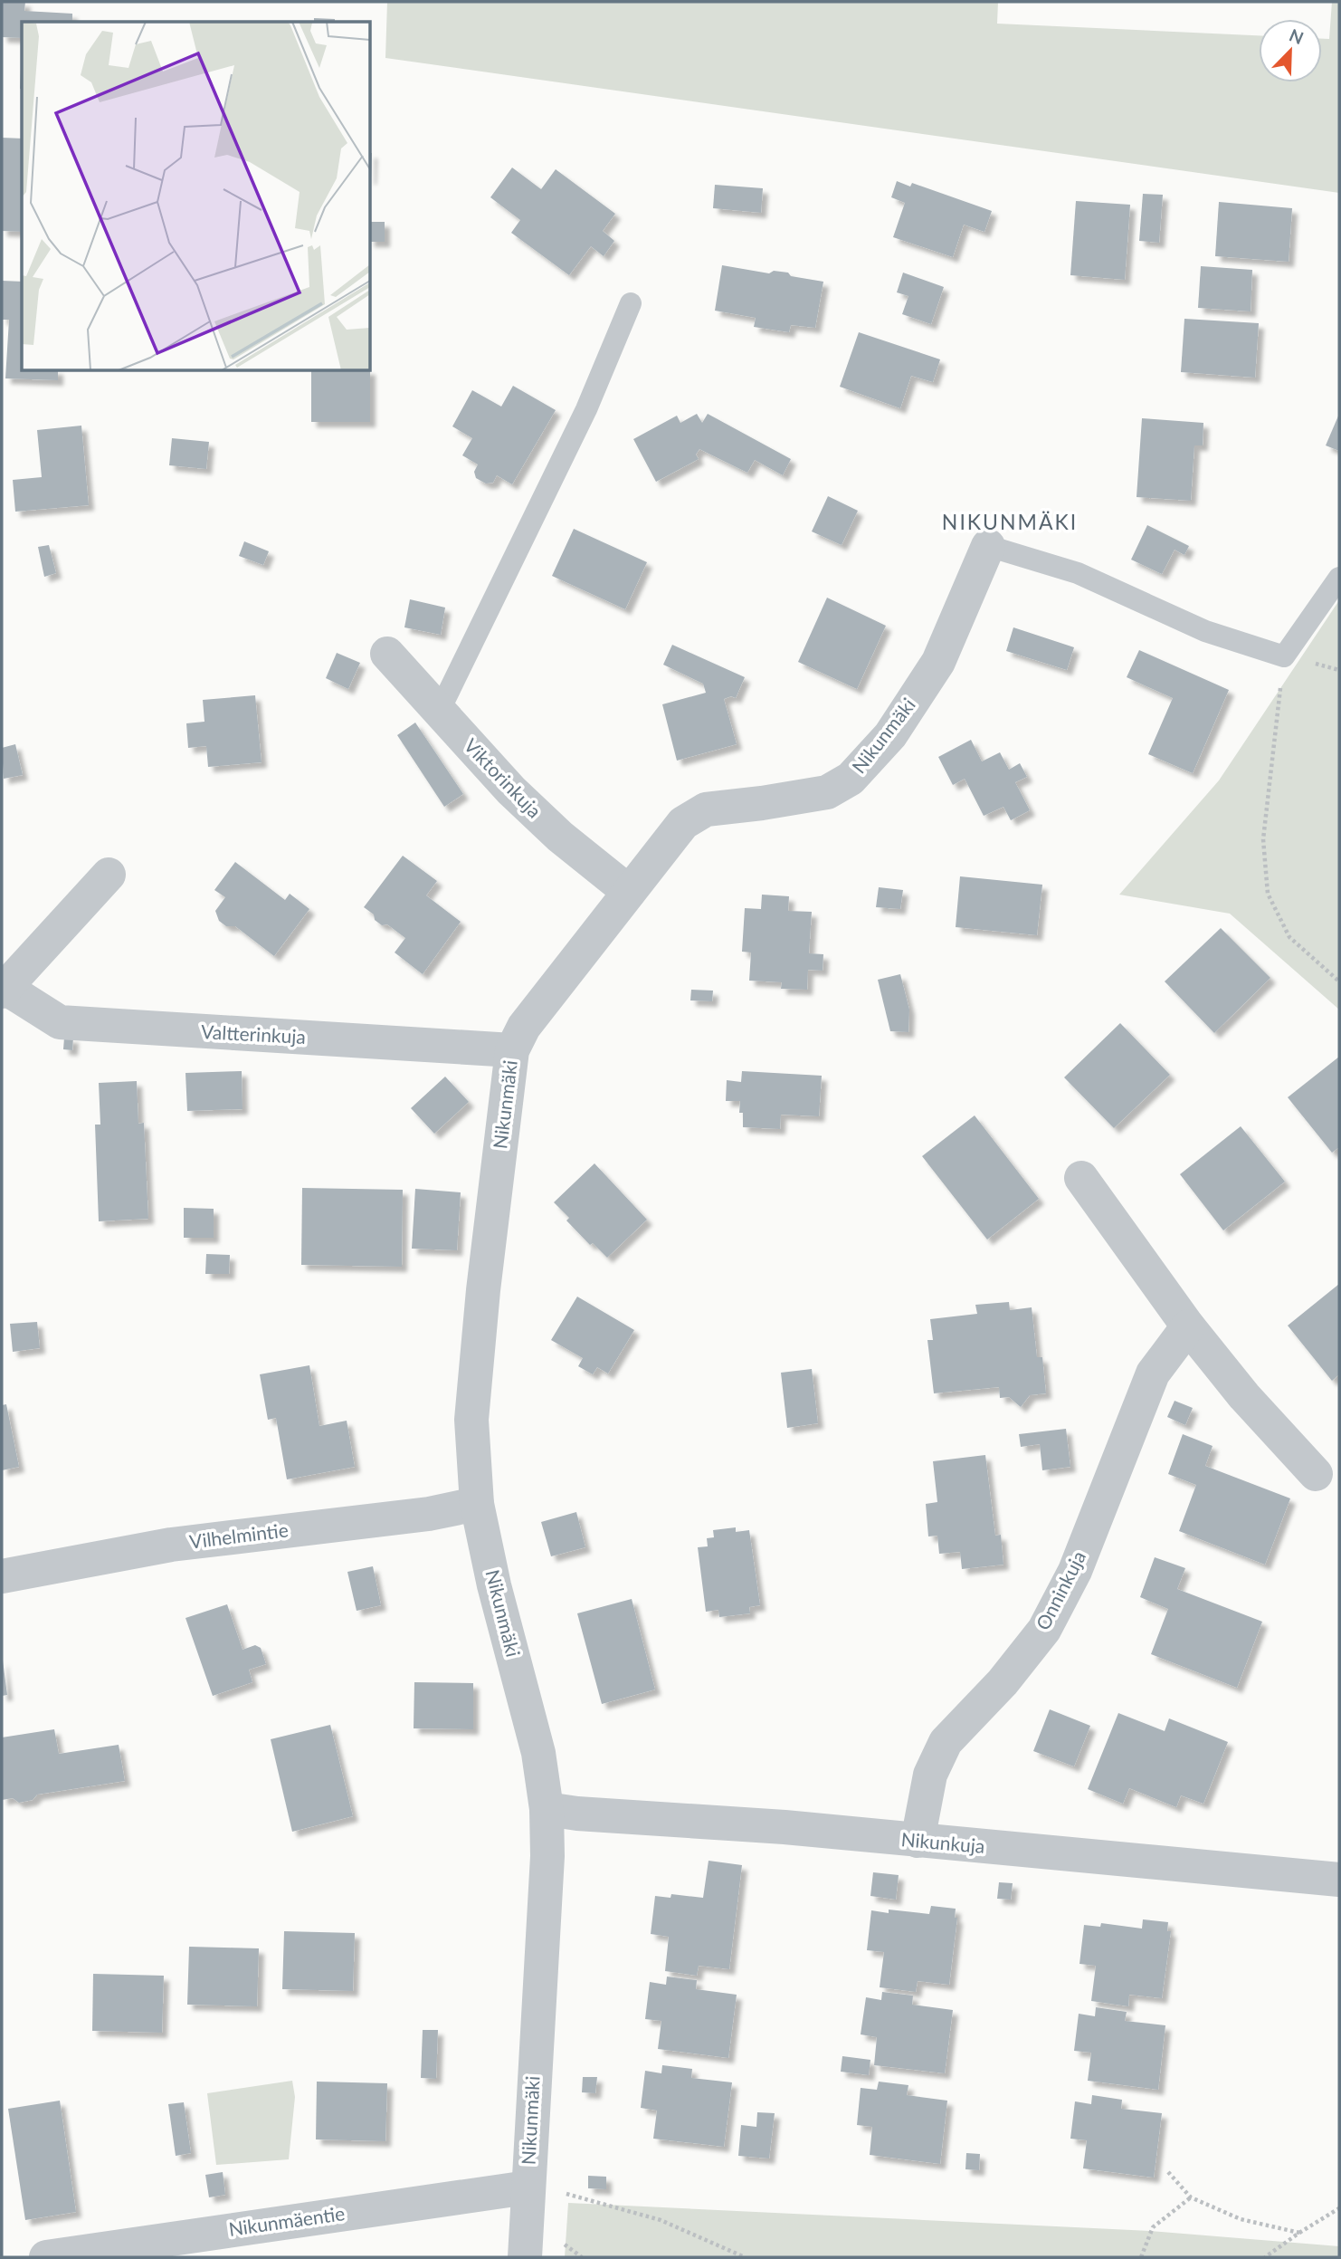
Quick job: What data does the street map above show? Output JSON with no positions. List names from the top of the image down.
{
  "streets": {
    "street": [
      "Nikunmäki",
      "Viktorinkuja",
      "Valtterinkuja",
      "Vilhelmintie",
      "Onninkuja",
      "Nikunkuja",
      "Nikunmäentie"
    ]
  },
  "crossings": [
    ["Nikunmäki", "Viktorinkuja"],
    ["Nikunmäki", "Valtterinkuja"],
    ["Nikunmäki", "Vilhelmintie"],
    ["Nikunmäki", "Nikunkuja"],
    ["Nikunmäki", "Nikunmäentie"],
    ["Onninkuja", "Nikunkuja"]
  ],
  "districts": ["NIKUNMÄKI"],
  "north": "top right"
}
